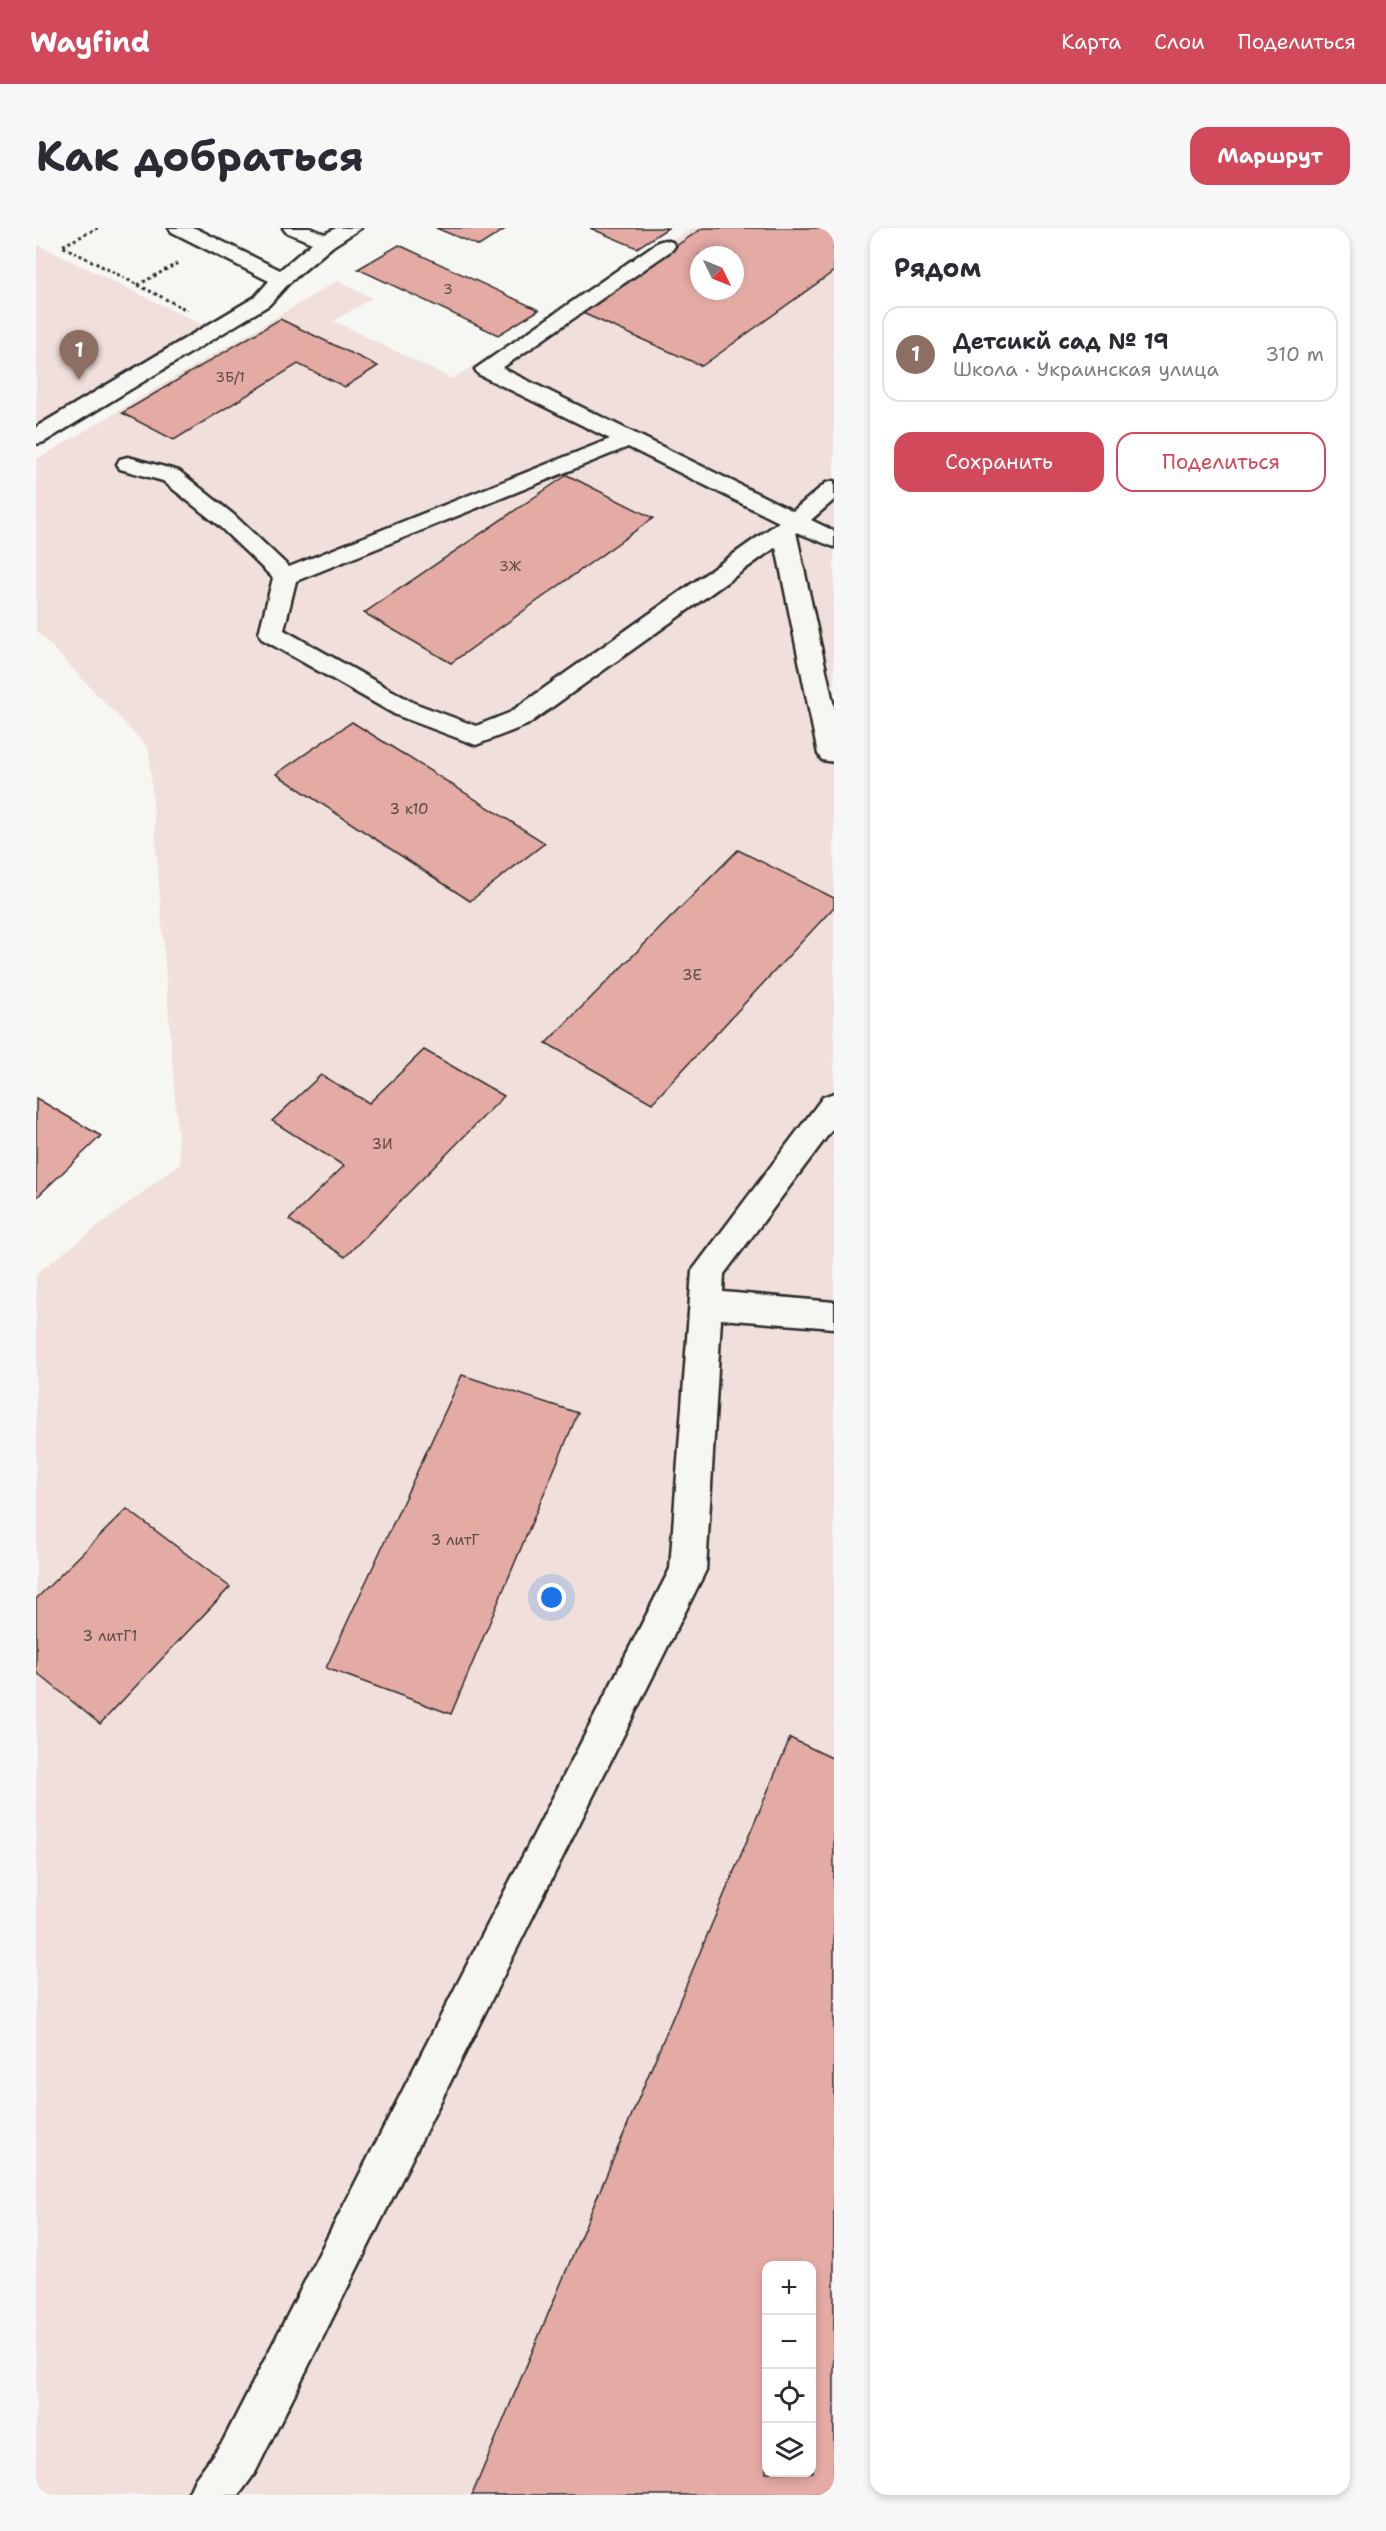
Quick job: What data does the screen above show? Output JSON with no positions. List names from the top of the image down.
{
  "house_numbers": [
    "3",
    "3Б/1",
    "3Ж",
    "3 к10",
    "3Е",
    "3И",
    "3 литГ",
    "3 литГ1"
  ],
  "north": "bottom right",
  "page": {
    "header": "Wayfind",
    "nav": ["Карта", "Слои", "Поделиться"],
    "buttons": [
      "Маршрут",
      ["Сохранить", "Поделиться"]
    ],
    "title": "Как добраться",
    "heading": "Рядом",
    "list": [
      {
        "mark": "1",
        "name": "Детсикй сад № 19",
        "note": "Школа · Украинская улица",
        "value": "310 m"
      }
    ],
    "pins": "1",
    "map_buttons": ["+", "−"]
  }
}
